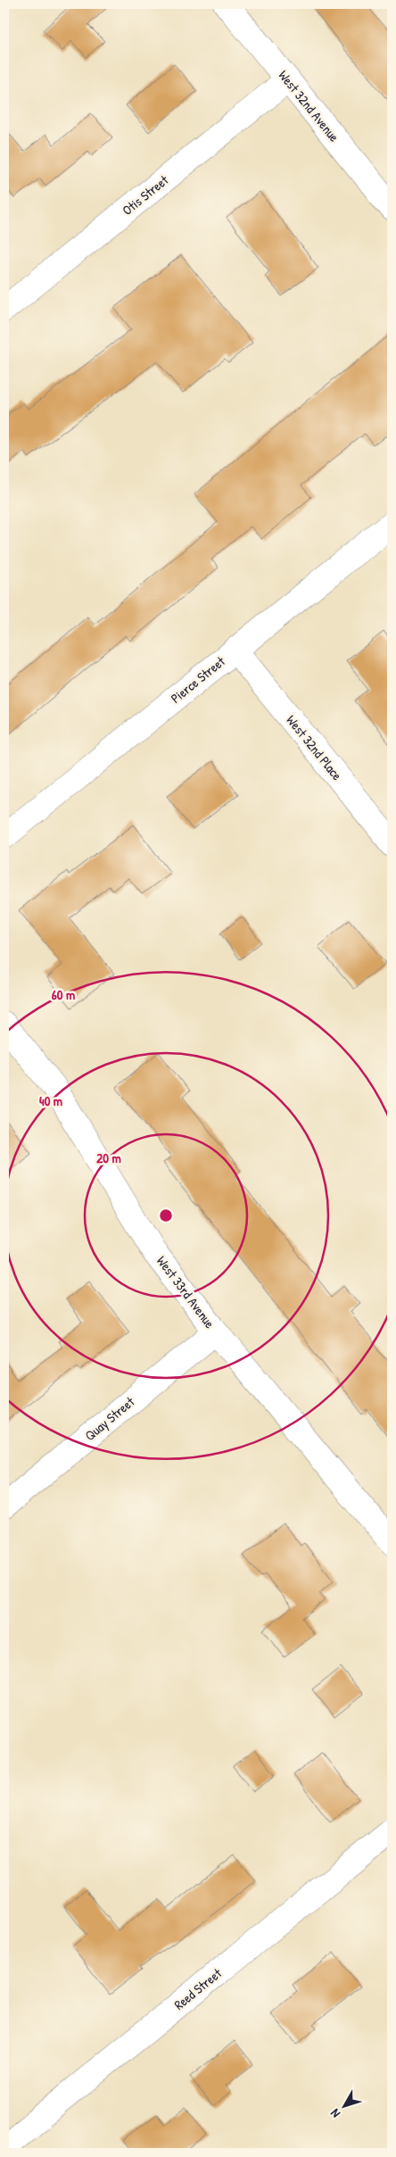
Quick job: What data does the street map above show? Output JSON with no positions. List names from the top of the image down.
{
  "streets": {
    "street": [
      "West 32nd Avenue",
      "Otis Street",
      "Pierce Street",
      "West 32nd Place",
      "West 33rd Avenue",
      "Quay Street",
      "Reed Street"
    ]
  },
  "crossings": [
    ["West 32nd Avenue", "Otis Street"],
    ["Pierce Street", "West 32nd Place"],
    ["West 33rd Avenue", "Quay Street"]
  ],
  "north": "bottom left",
  "rings": ["60 m", "40 m", "20 m"]
}
